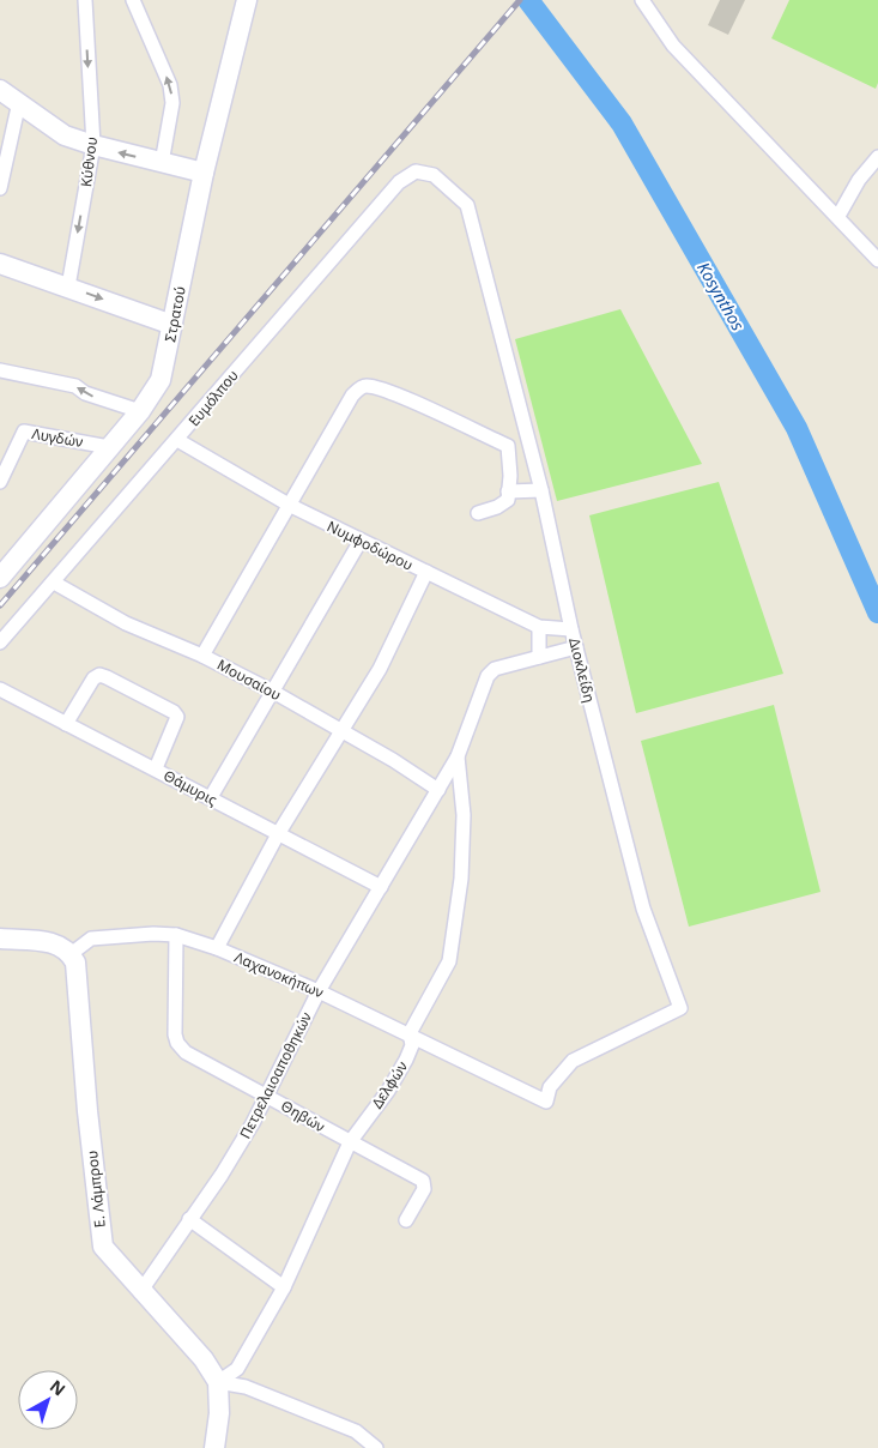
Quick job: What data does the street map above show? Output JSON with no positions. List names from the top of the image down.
{
  "streets": {
    "street": [
      "Κύθνου",
      "Στρατού",
      "Ευμόλπου",
      "Λυγδών",
      "Νυμφοδώρου",
      "Διοκλείδη",
      "Μουσαίου",
      "Θάμυρις",
      "Λαχανοκήπων",
      "Πετρελαιοαποθηκών",
      "Δελφών",
      "Θηβών",
      "Ε. Λάμπρου"
    ]
  },
  "crossings": [
    ["Στρατού", "Λυγδών"],
    ["Ευμόλπου", "Νυμφοδώρου"],
    ["Ευμόλπου", "Διοκλείδη"],
    ["Ευμόλπου", "Μουσαίου"],
    ["Νυμφοδώρου", "Διοκλείδη"],
    ["Διοκλείδη", "Λαχανοκήπων"],
    ["Διοκλείδη", "Πετρελαιοαποθηκών"],
    ["Μουσαίου", "Πετρελαιοαποθηκών"],
    ["Θάμυρις", "Πετρελαιοαποθηκών"],
    ["Λαχανοκήπων", "Πετρελαιοαποθηκών"],
    ["Λαχανοκήπων", "Δελφών"],
    ["Λαχανοκήπων", "Θηβών"],
    ["Λαχανοκήπων", "Ε. Λάμπρου"],
    ["Πετρελαιοαποθηκών", "Δελφών"],
    ["Πετρελαιοαποθηκών", "Θηβών"],
    ["Πετρελαιοαποθηκών", "Ε. Λάμπρου"],
    ["Δελφών", "Θηβών"],
    ["Δελφών", "Ε. Λάμπρου"]
  ],
  "water": ["Kosynthos"],
  "north": "top right"
}
